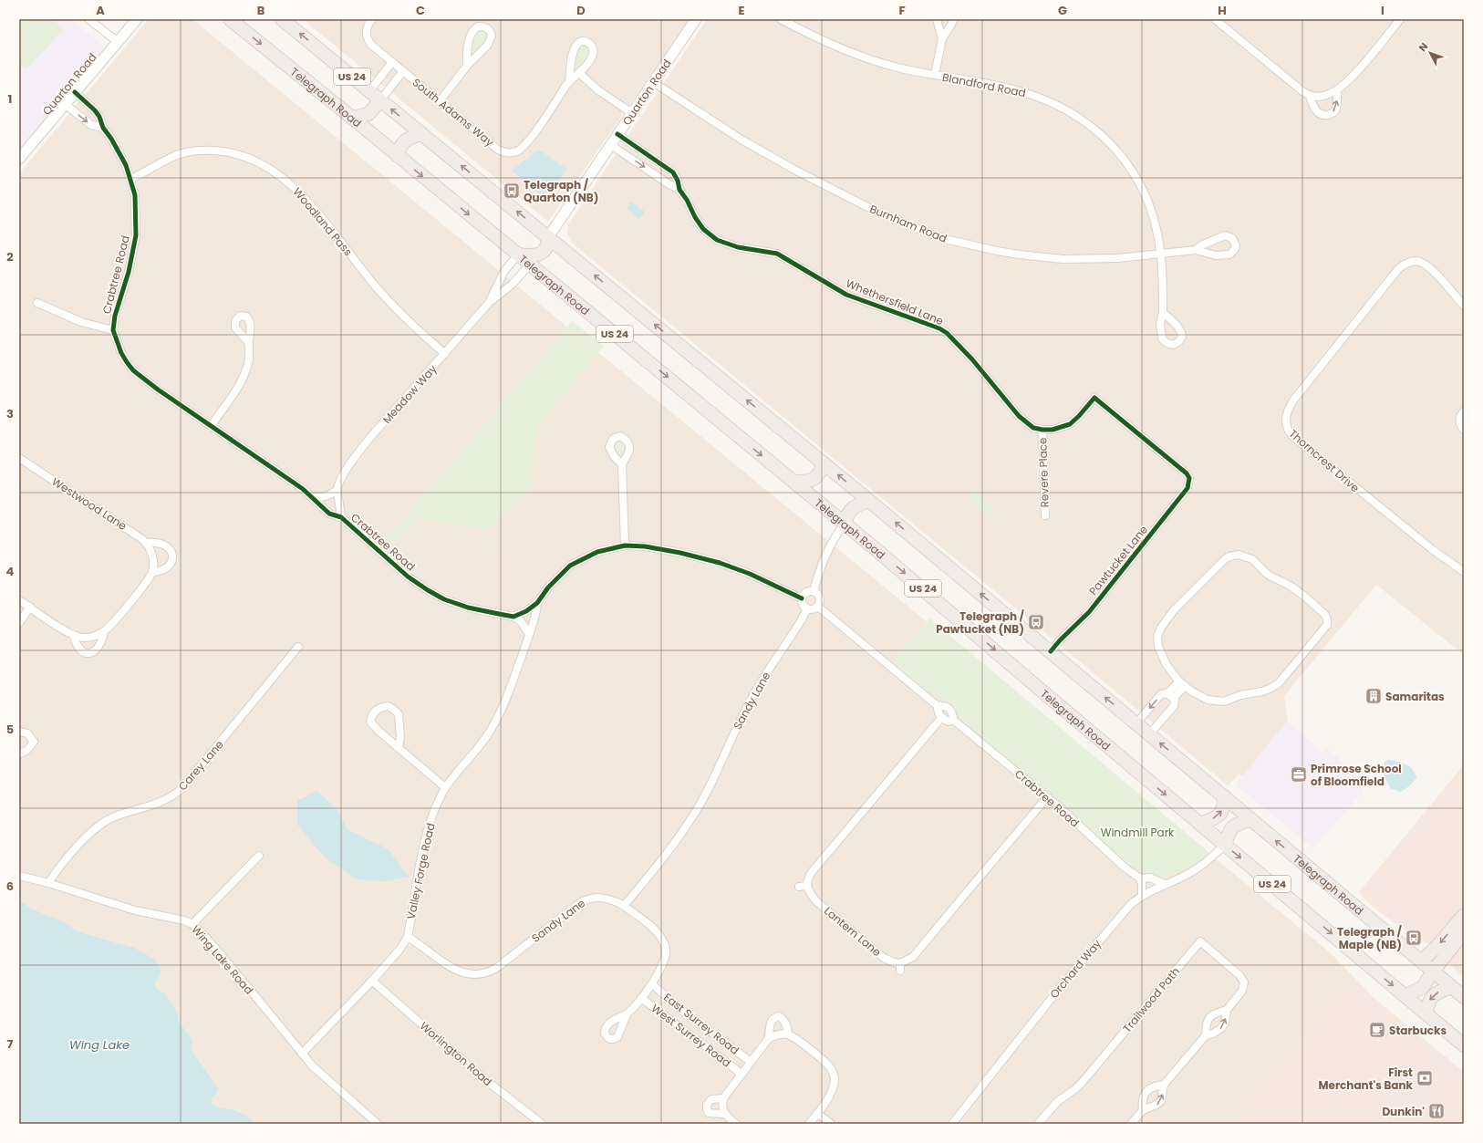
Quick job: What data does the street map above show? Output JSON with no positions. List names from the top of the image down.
{
  "streets": {
    "highway": ["US 24", "Telegraph Road"],
    "street": [
      "Quarton Road",
      "Blandford Road",
      "South Adams Way",
      "Woodland Pass",
      "Burnham Road",
      "Crabtree Road",
      "Whethersfield Lane",
      "Meadow Way",
      "Thorncrest Drive",
      "Revere Place",
      "Westwood Lane",
      "Pawtucket Lane",
      "Sandy Lane",
      "Carey Lane",
      "Valley Forge Road",
      "Lantern Lane",
      "Wing Lake Road",
      "Orchard Way",
      "Trailwood Path",
      "East Surrey Road",
      "West Surrey Road",
      "Worlington Road"
    ]
  },
  "crossings": [
    ["Quarton Road", "Telegraph Road"],
    ["Quarton Road", "Burnham Road"],
    ["Quarton Road", "Crabtree Road"],
    ["Quarton Road", "Whethersfield Lane"],
    ["Blandford Road", "Burnham Road"],
    ["Telegraph Road", "Meadow Way"],
    ["Telegraph Road", "Pawtucket Lane"],
    ["Telegraph Road", "Orchard Way"],
    ["Woodland Pass", "Crabtree Road"],
    ["Woodland Pass", "Meadow Way"],
    ["Crabtree Road", "Sandy Lane"],
    ["Crabtree Road", "Orchard Way"],
    ["Whethersfield Lane", "Revere Place"],
    ["Whethersfield Lane", "Pawtucket Lane"],
    ["Revere Place", "Pawtucket Lane"],
    ["Sandy Lane", "Valley Forge Road"],
    ["Carey Lane", "Wing Lake Road"],
    ["East Surrey Road", "West Surrey Road"]
  ],
  "water": ["Wing Lake"],
  "parks": ["Windmill Park"],
  "places": {
    "bus stop": ["Telegraph / Quarton (NB)", "Telegraph / Pawtucket (NB)", "Telegraph / Maple (NB)"],
    "building": ["Samaritas"],
    "office": ["Primrose School of Bloomfield"],
    "cafe": ["Starbucks"],
    "bank": ["First Merchant's Bank"],
    "restaurant": ["Dunkin'"]
  },
  "north": "top left",
  "grid": {
    "columns": [
      "A",
      "B",
      "C",
      "D",
      "E",
      "F",
      "G",
      "H",
      "I"
    ],
    "rows": [
      "1",
      "2",
      "3",
      "4",
      "5",
      "6",
      "7"
    ]
  }
}
